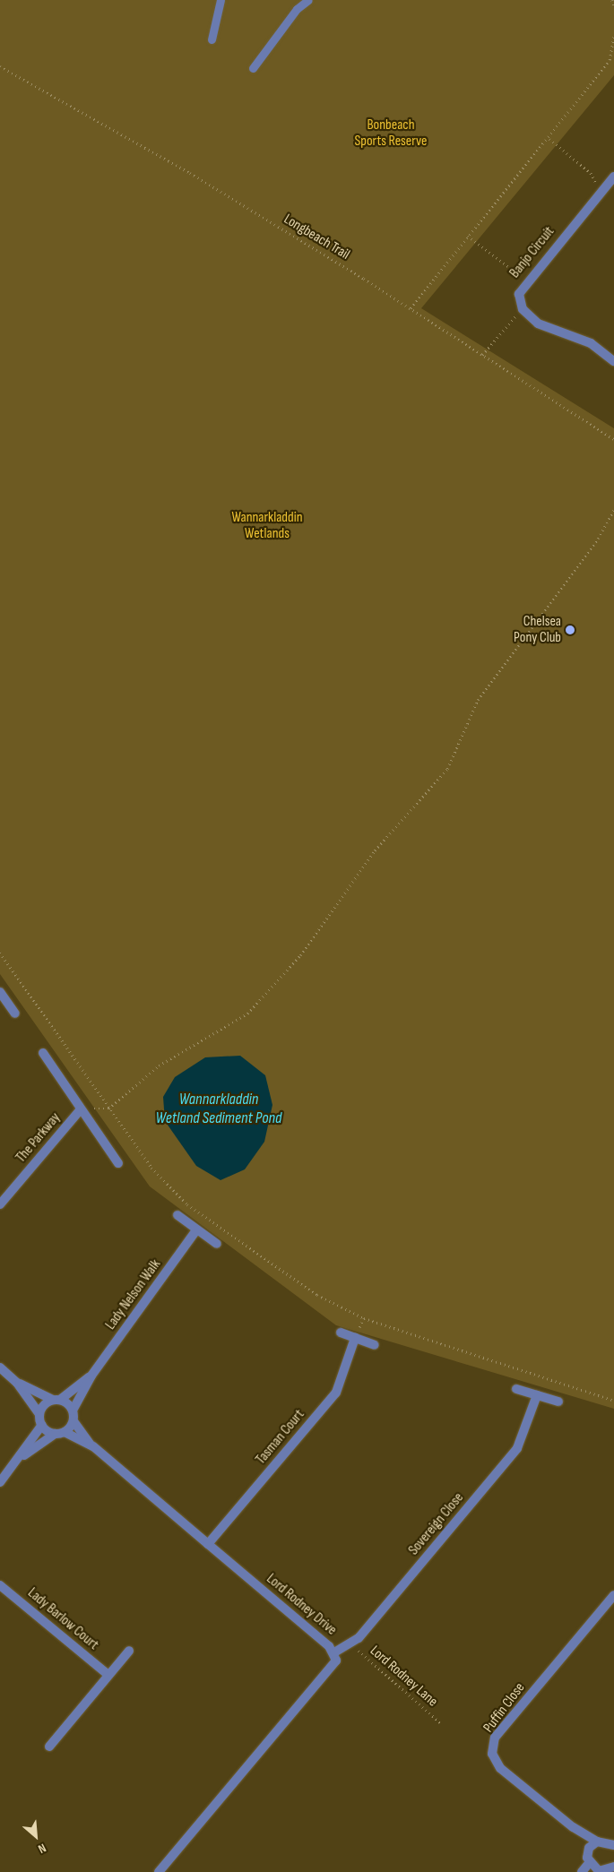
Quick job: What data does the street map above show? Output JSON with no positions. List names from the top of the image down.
{
  "streets": {
    "street": [
      "Banjo Circuit",
      "The Parkway",
      "Lady Nelson Walk",
      "Tasman Court",
      "Sovereign Close",
      "Lord Rodney Drive",
      "Lady Barlow Court",
      "Puffin Close"
    ],
    "path": ["Longbeach Trail", "Lord Rodney Lane"]
  },
  "crossings": [
    ["Lady Nelson Walk", "Lord Rodney Drive"],
    ["Tasman Court", "Lord Rodney Drive"],
    ["Sovereign Close", "Lord Rodney Drive"],
    ["Sovereign Close", "Lord Rodney Lane"]
  ],
  "water": ["Wannarkladdin Wetland Sediment Pond"],
  "parks": ["Bonbeach Sports Reserve", "Wannarkladdin Wetlands"],
  "places": ["Chelsea Pony Club"],
  "north": "bottom right"
}
